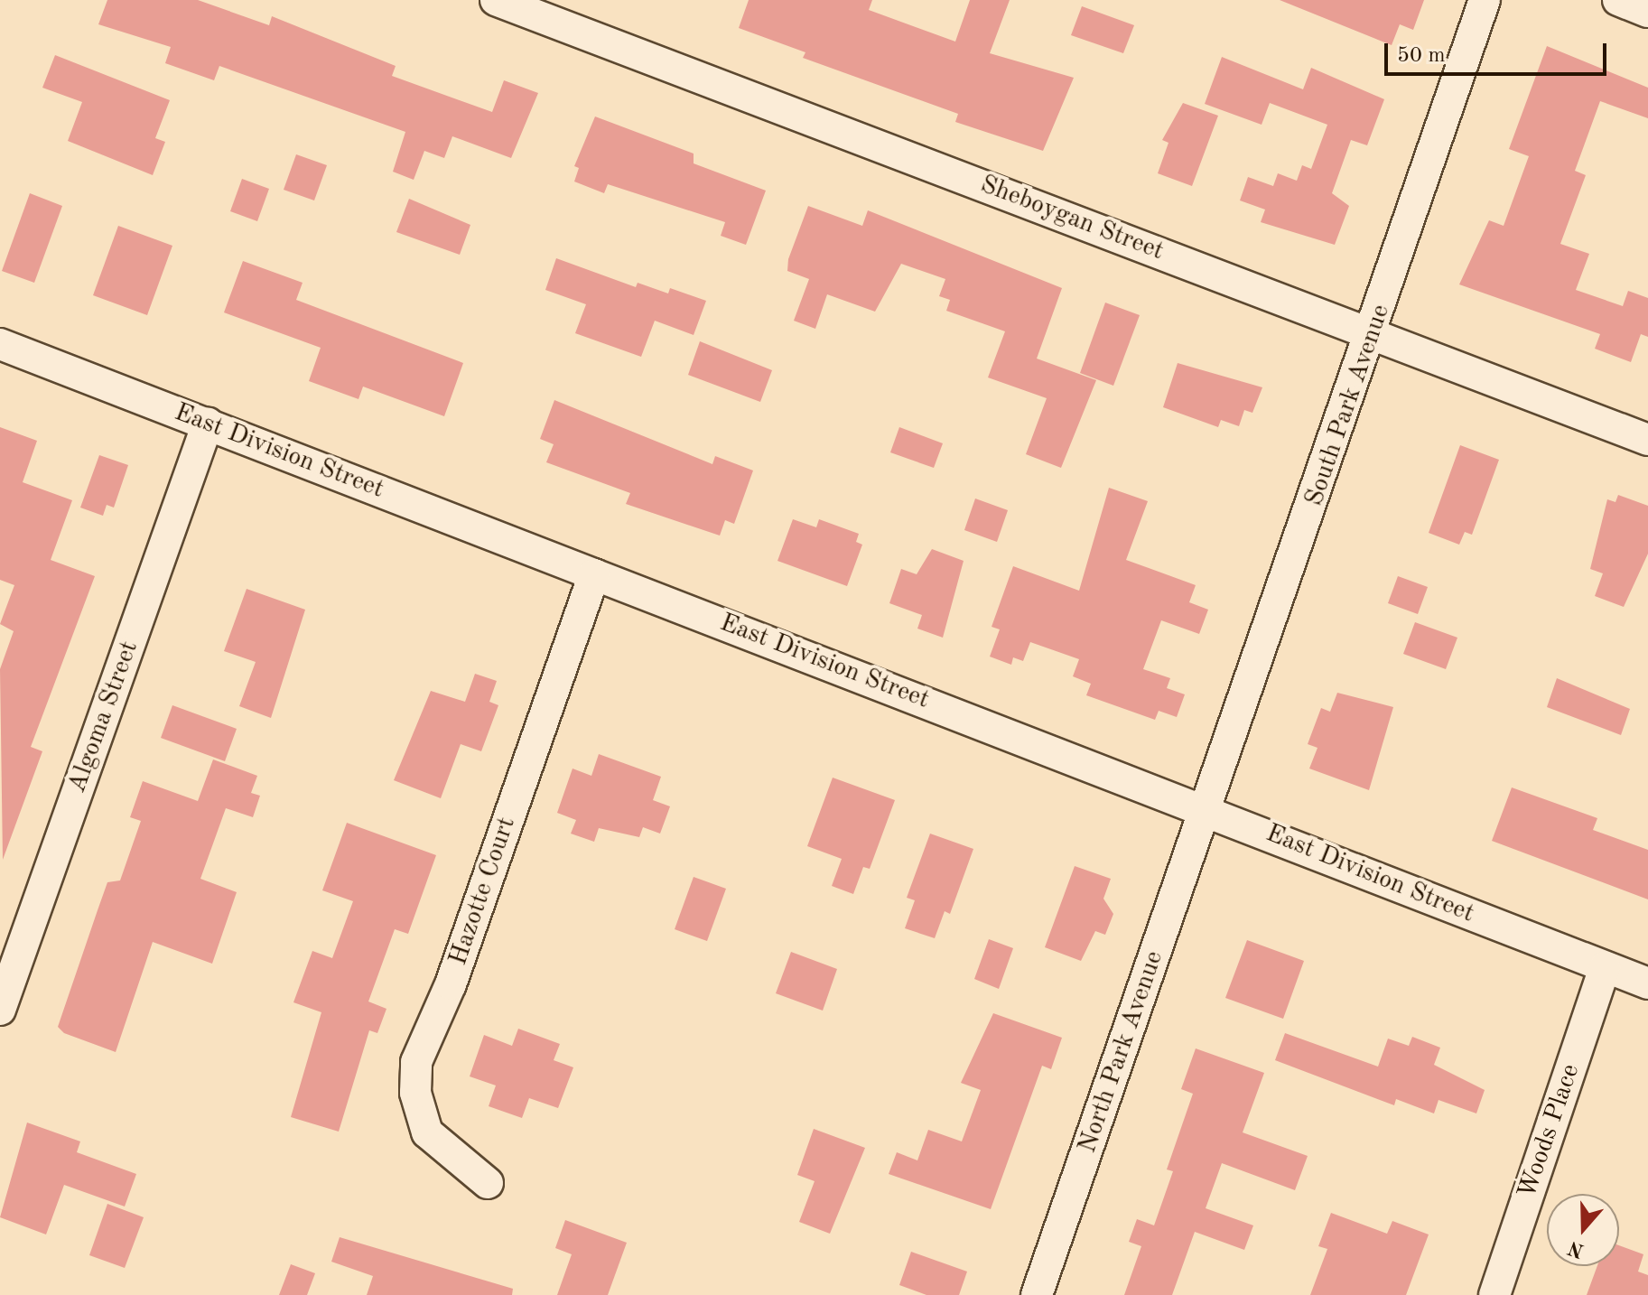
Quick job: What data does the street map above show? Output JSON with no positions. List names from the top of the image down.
{
  "streets": {
    "street": [
      "Sheboygan Street",
      "South Park Avenue",
      "East Division Street",
      "Algoma Street",
      "Hazotte Court",
      "North Park Avenue",
      "Woods Place"
    ]
  },
  "crossings": [
    ["Sheboygan Street", "South Park Avenue"],
    ["South Park Avenue", "East Division Street"],
    ["South Park Avenue", "North Park Avenue"],
    ["East Division Street", "Algoma Street"],
    ["East Division Street", "Hazotte Court"],
    ["East Division Street", "North Park Avenue"],
    ["East Division Street", "Woods Place"]
  ],
  "scale_bar": "50 m",
  "north": "bottom"
}
